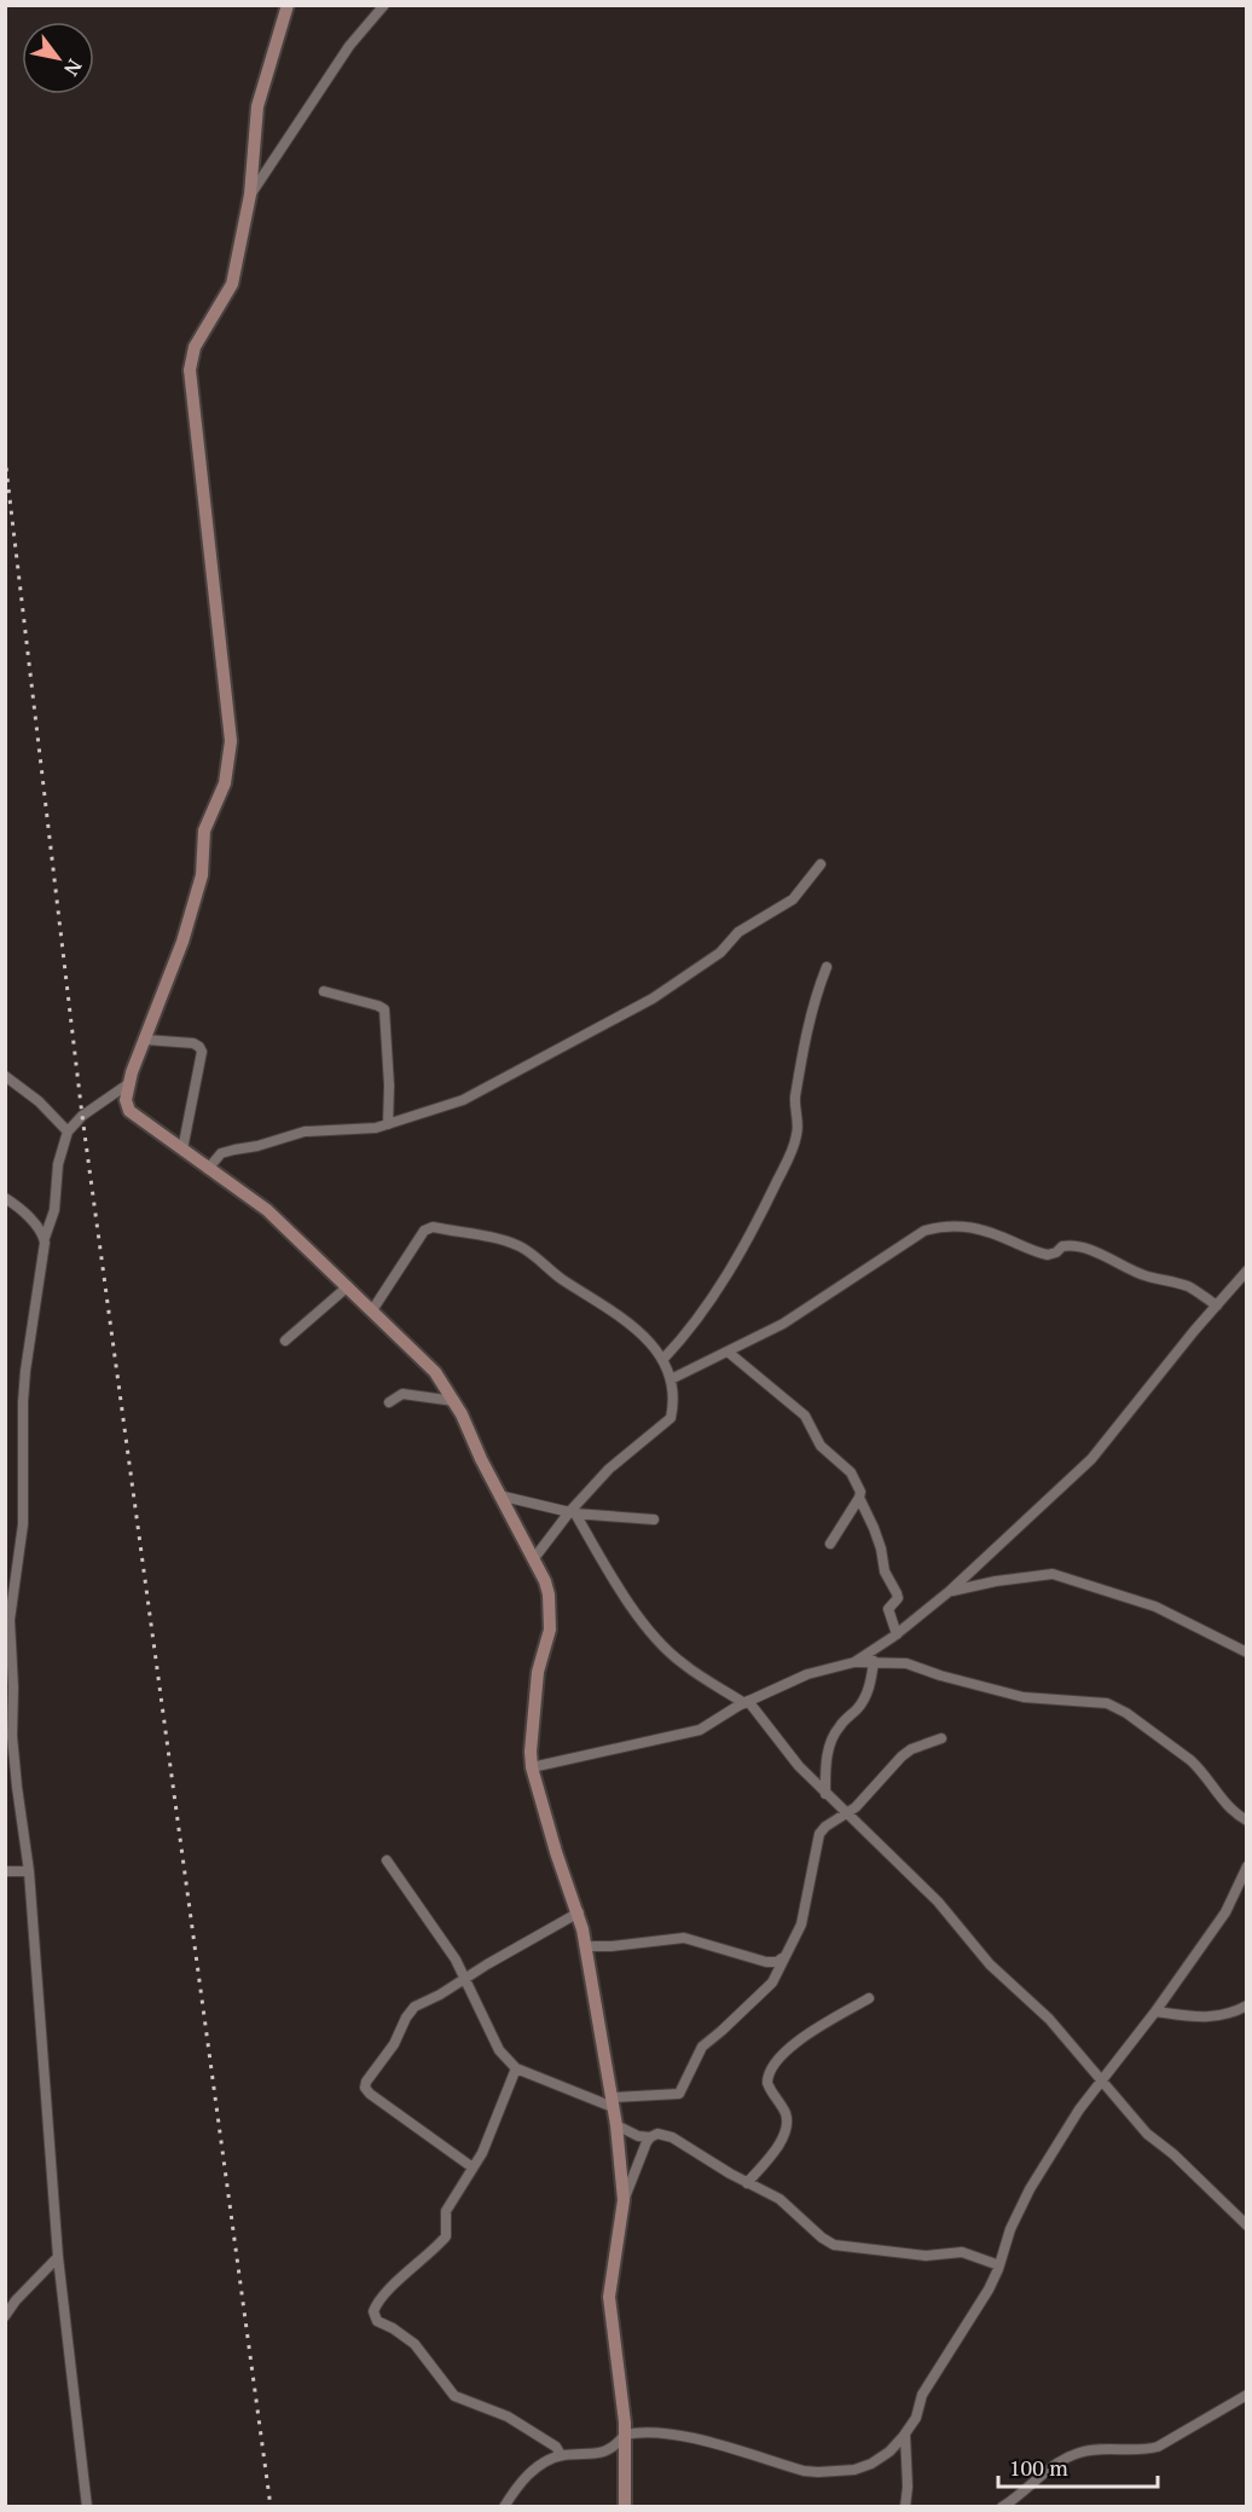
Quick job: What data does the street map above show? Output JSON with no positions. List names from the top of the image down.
{
  "scale_bar": "100 m",
  "north": "bottom right"
}
